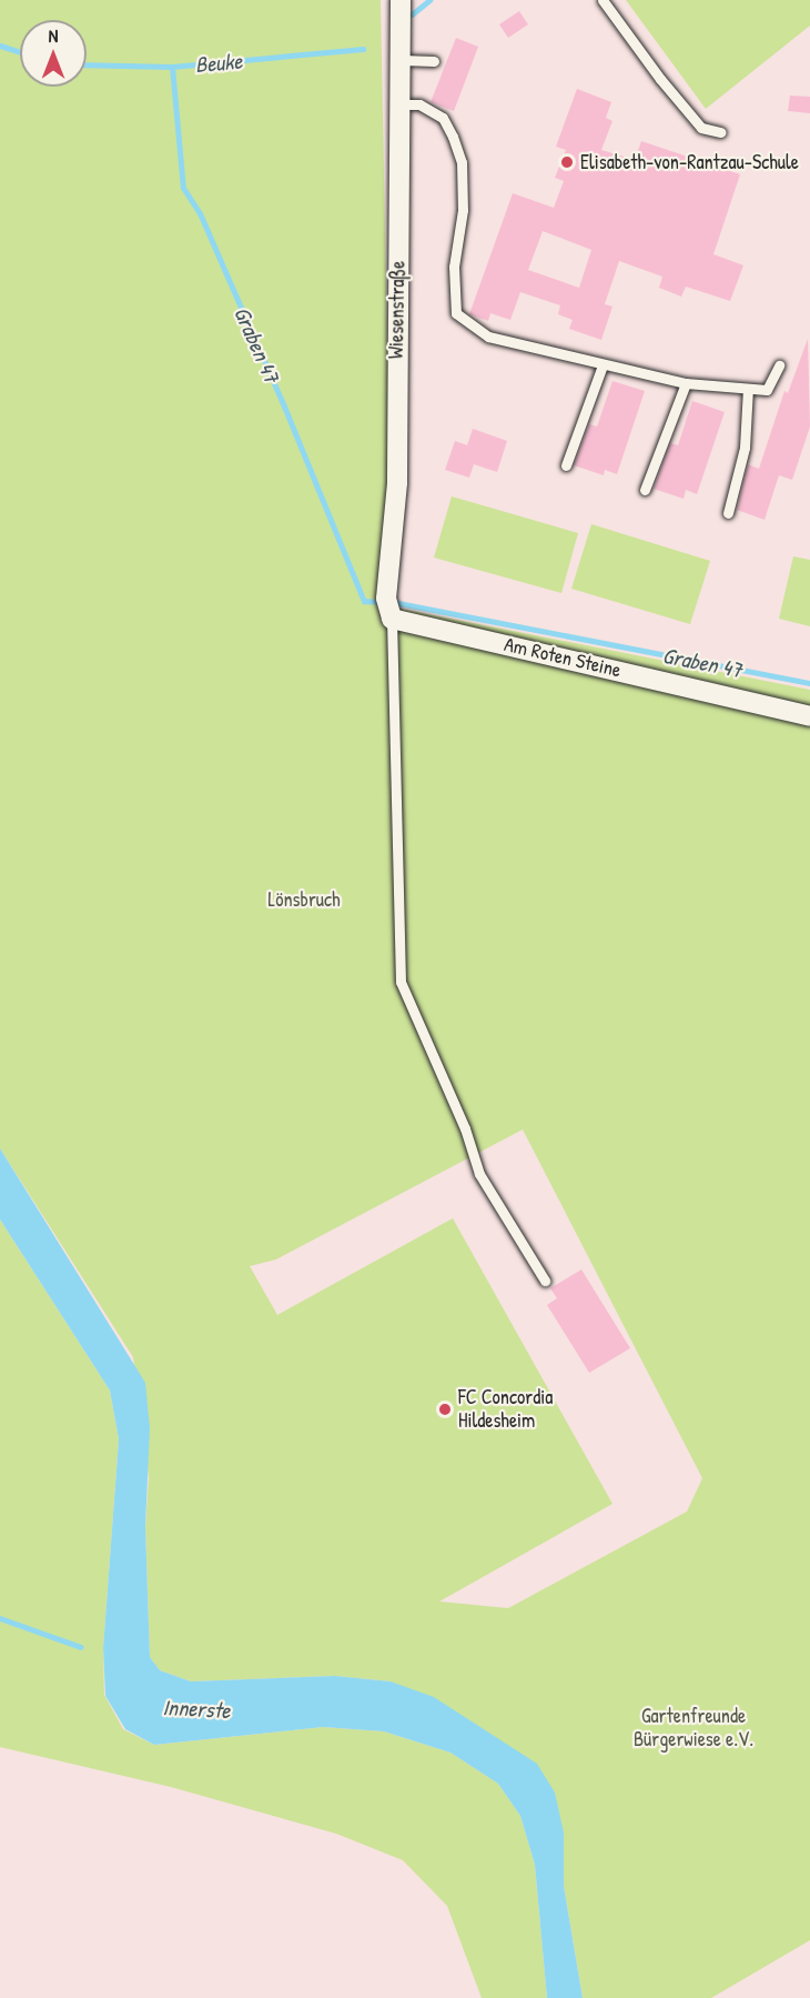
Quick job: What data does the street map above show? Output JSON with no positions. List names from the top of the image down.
{
  "streets": {
    "street": ["Wiesenstraße", "Am Roten Steine"]
  },
  "crossings": [
    ["Wiesenstraße", "Am Roten Steine"]
  ],
  "water": ["Beuke", "Graben 47", "Innerste"],
  "parks": ["Lönsbruch", "Gartenfreunde Bürgerwiese e.V."],
  "places": ["Elisabeth-von-Rantzau-Schule", "FC Concordia Hildesheim"],
  "north": "top"
}
